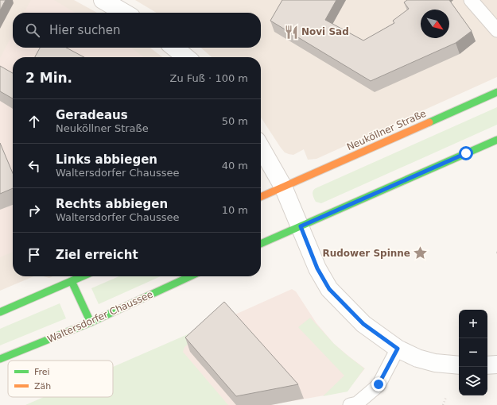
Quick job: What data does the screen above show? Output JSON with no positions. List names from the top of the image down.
{
  "streets": {
    "main road": ["Neuköllner Straße", "Waltersdorfer Chaussee"]
  },
  "places": {
    "restaurant": ["Novi Sad"],
    "place": ["Rudower Spinne"]
  },
  "legend": ["Frei", "Zäh"],
  "north": "bottom right",
  "page": {
    "search": "Hier suchen",
    "heading": ["2 Min.", "Zu Fuß · 100 m"],
    "list": [
      ["Geradeaus", "Neuköllner Straße", "50 m"],
      ["Links abbiegen", "Waltersdorfer Chaussee", "40 m"],
      ["Rechts abbiegen", "Waltersdorfer Chaussee", "10 m"],
      "Ziel erreicht"
    ],
    "map_buttons": ["+", "−"]
  }
}
